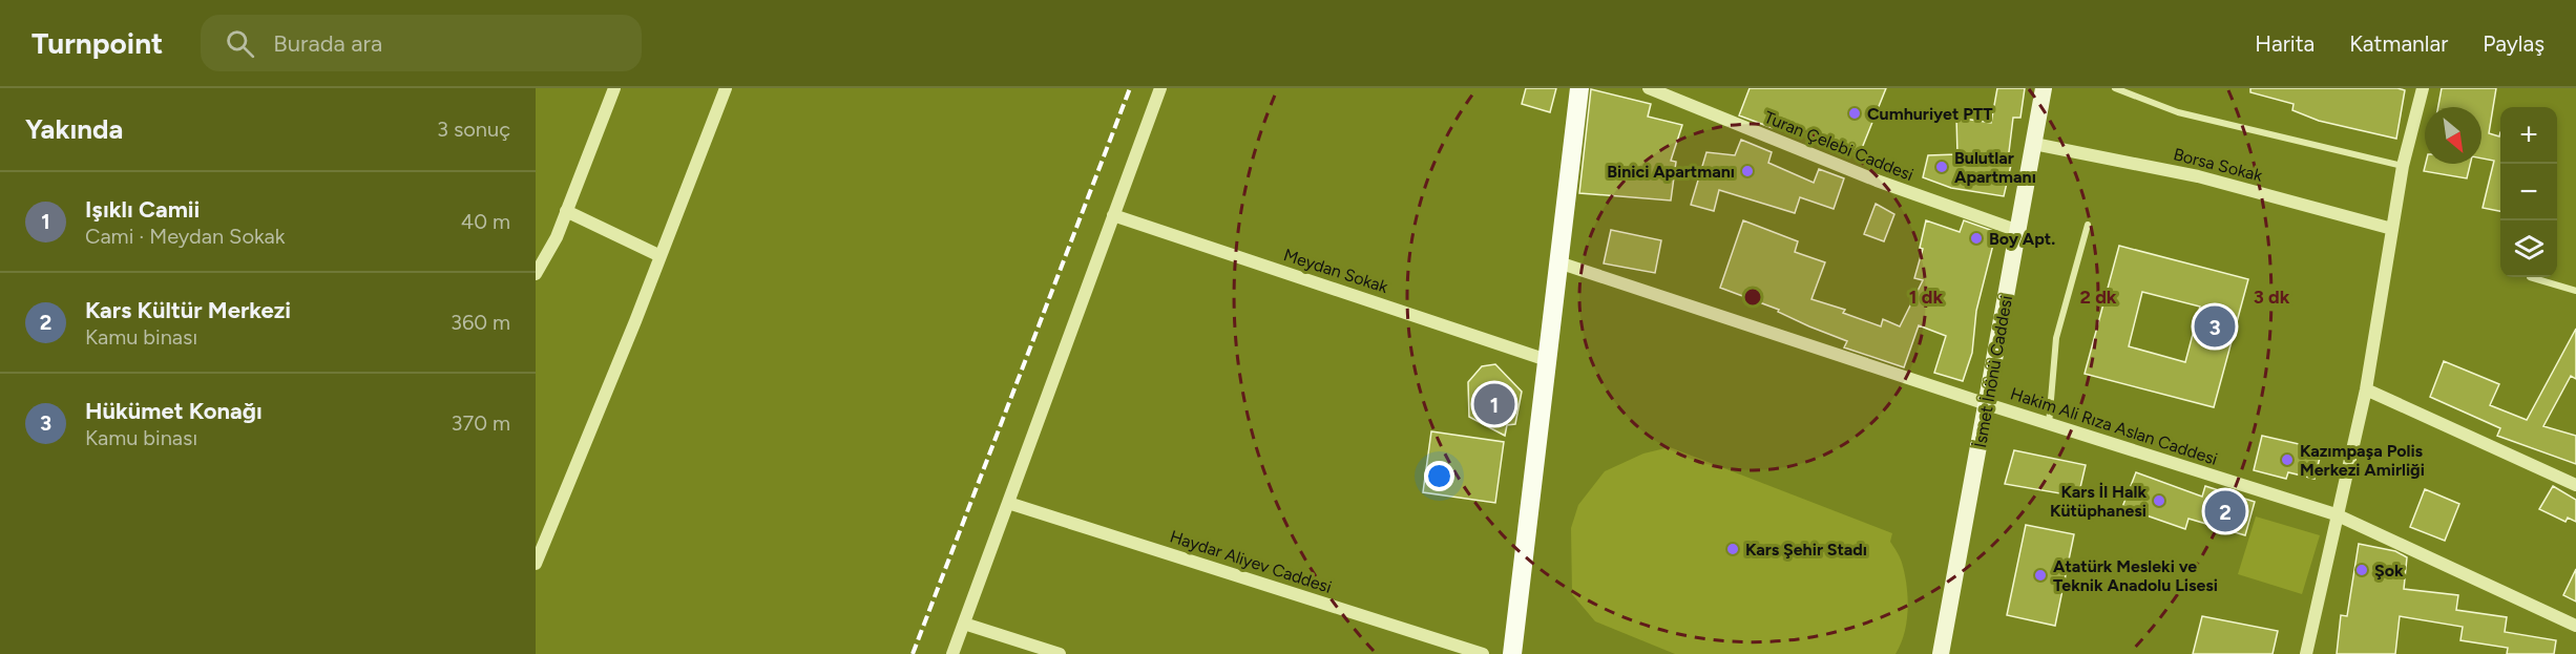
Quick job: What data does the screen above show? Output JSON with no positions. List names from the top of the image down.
{
  "streets": {
    "main road": ["İsmet İnönü Caddesi"],
    "street": [
      "Turan Çelebi Caddesi",
      "Borsa Sokak",
      "Meydan Sokak",
      "Hakim Ali Rıza Aslan Caddesi",
      "Haydar Aliyev Caddesi"
    ]
  },
  "crossings": [
    ["Turan Çelebi Caddesi", "İsmet İnönü Caddesi"],
    ["Borsa Sokak", "İsmet İnönü Caddesi"],
    ["İsmet İnönü Caddesi", "Hakim Ali Rıza Aslan Caddesi"]
  ],
  "places": [
    "Cumhuriyet PTT",
    "Bulutlar Apartmanı",
    "Binici Apartmanı",
    "Boy Apt.",
    "Kazımpaşa Polis Merkezi Amirliği",
    "Kars İl Halk Kütüphanesi",
    "Kars Şehir Stadı",
    "Şok",
    "Atatürk Mesleki ve Teknik Anadolu Lisesi"
  ],
  "north": "bottom right",
  "page": {
    "header": "Turnpoint",
    "search": "Burada ara",
    "nav": ["Harita", "Katmanlar", "Paylaş"],
    "heading": ["Yakında", "3 sonuç"],
    "map_buttons": ["+", "−"],
    "list": [
      {
        "mark": "1",
        "name": "Işıklı Camii",
        "note": "Cami · Meydan Sokak",
        "value": "40 m"
      },
      {
        "mark": "2",
        "name": "Kars Kültür Merkezi",
        "note": "Kamu binası",
        "value": "360 m"
      },
      {
        "mark": "3",
        "name": "Hükümet Konağı",
        "note": "Kamu binası",
        "value": "370 m"
      }
    ],
    "pins": ["3", "1", "2"]
  },
  "rings": ["1 dk", "2 dk", "3 dk"]
}
